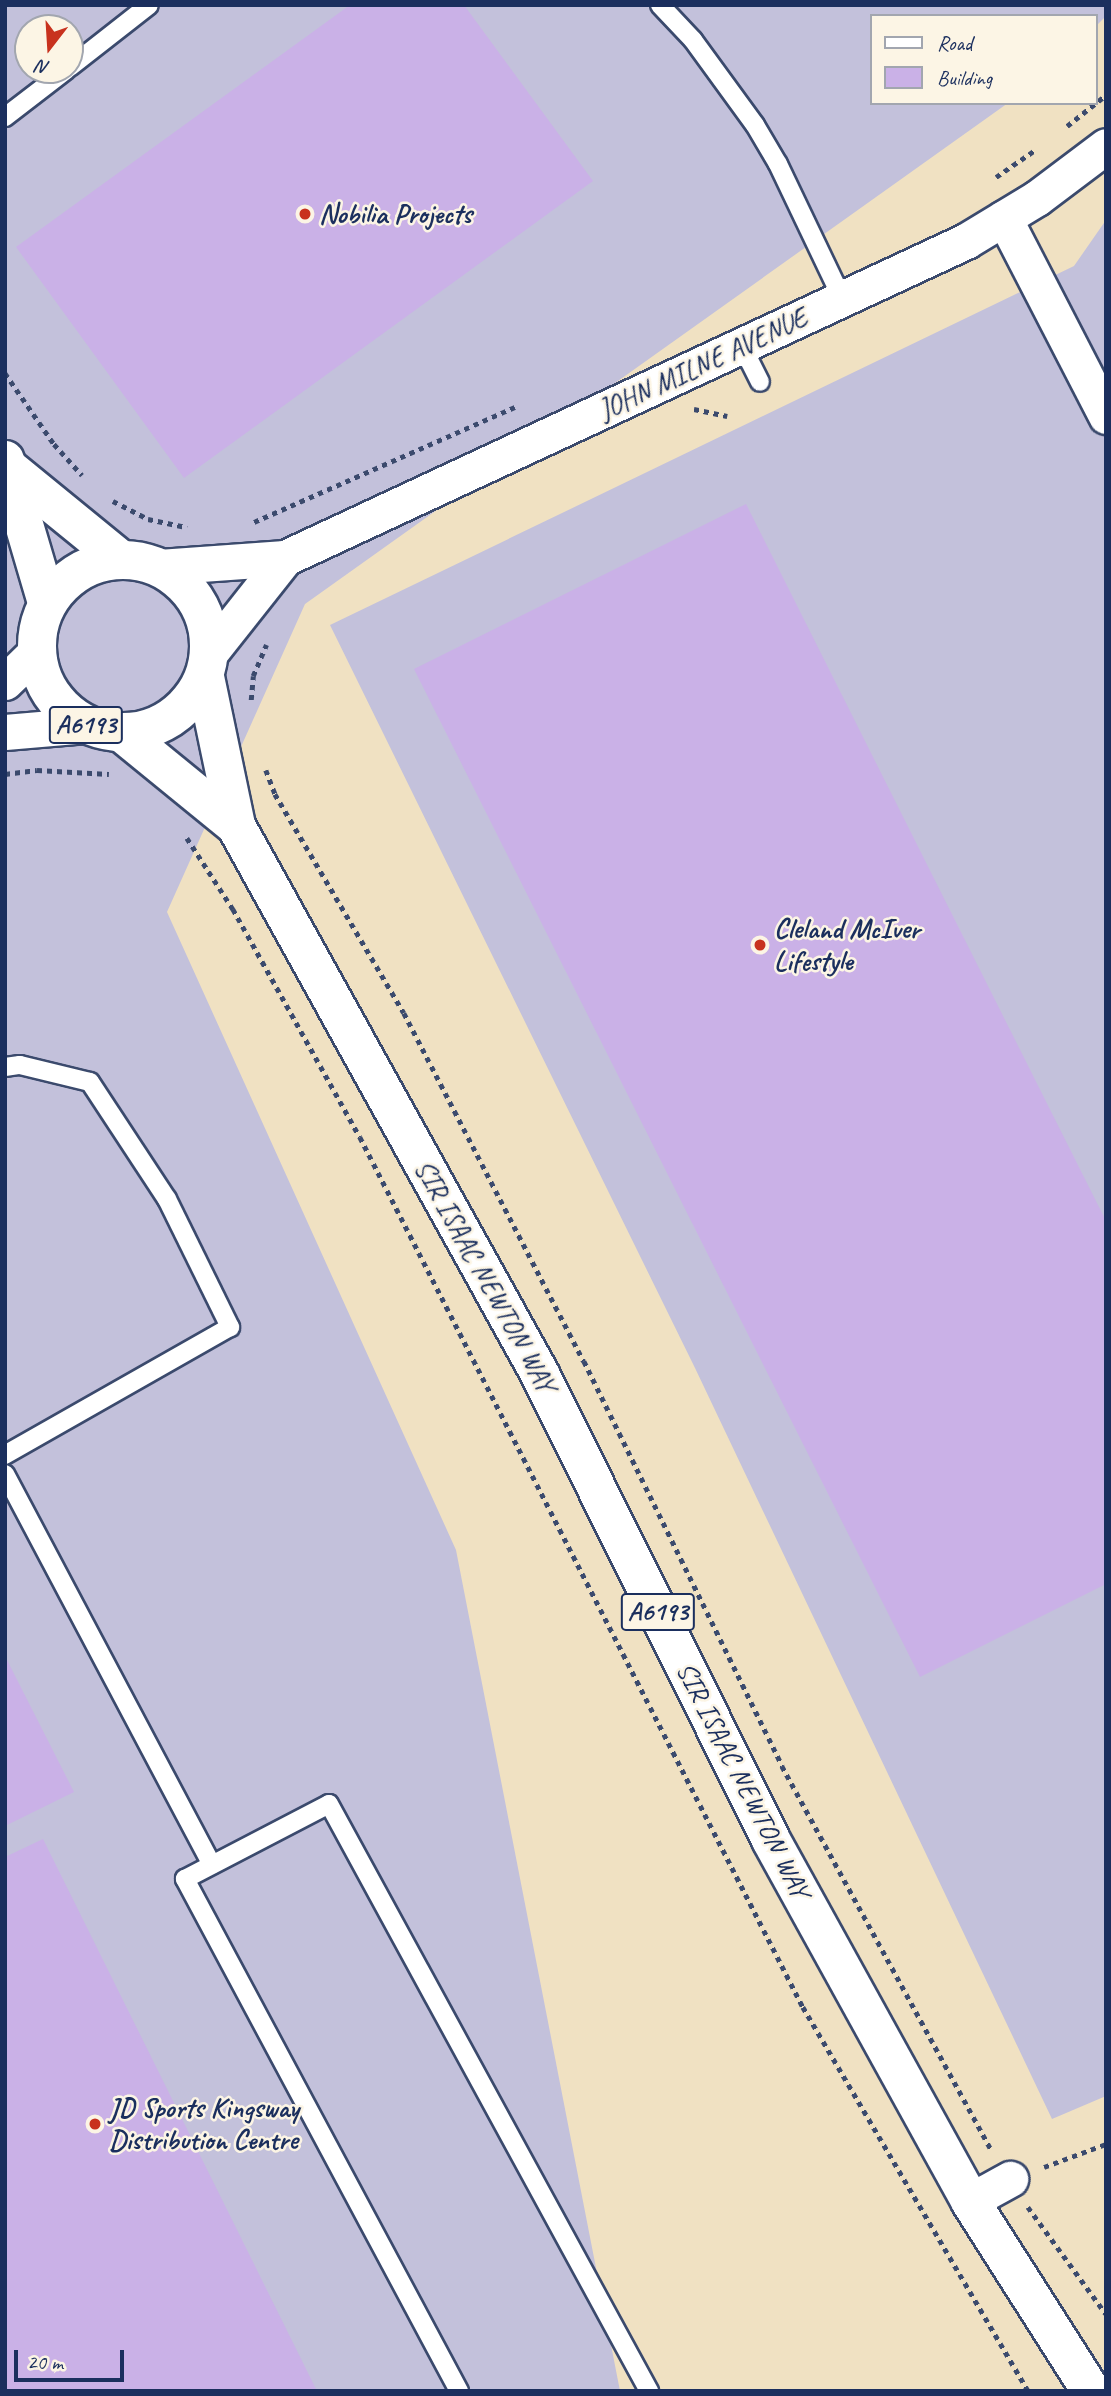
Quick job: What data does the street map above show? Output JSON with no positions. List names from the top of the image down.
{
  "streets": {
    "highway": ["A6193", "SIR ISAAC NEWTON WAY"],
    "street": ["JOHN MILNE AVENUE"]
  },
  "crossings": [
    ["JOHN MILNE AVENUE", "A6193"],
    ["JOHN MILNE AVENUE", "SIR ISAAC NEWTON WAY"],
    ["A6193", "SIR ISAAC NEWTON WAY"]
  ],
  "places": ["Nobilia Projects", "Cleland McIver Lifestyle", "JD Sports Kingsway Distribution Centre"],
  "legend": ["Road", "Building"],
  "scale_bar": "20 m",
  "north": "bottom"
}
